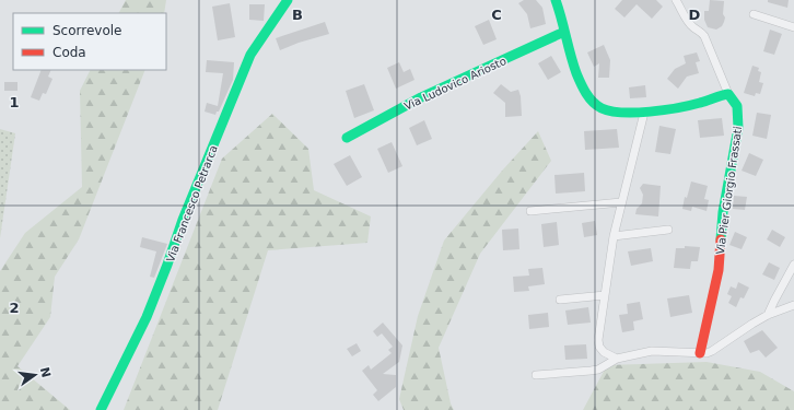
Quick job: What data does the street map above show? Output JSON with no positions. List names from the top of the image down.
{
  "streets": {
    "street": ["Via Ludovico Ariosto", "Via Pier Giorgio Frassati", "Via Francesco Petrarca"]
  },
  "legend": ["Scorrevole", "Coda"],
  "north": "right",
  "grid": {
    "columns": ["B", "C", "D"],
    "rows": ["1", "2"]
  }
}
